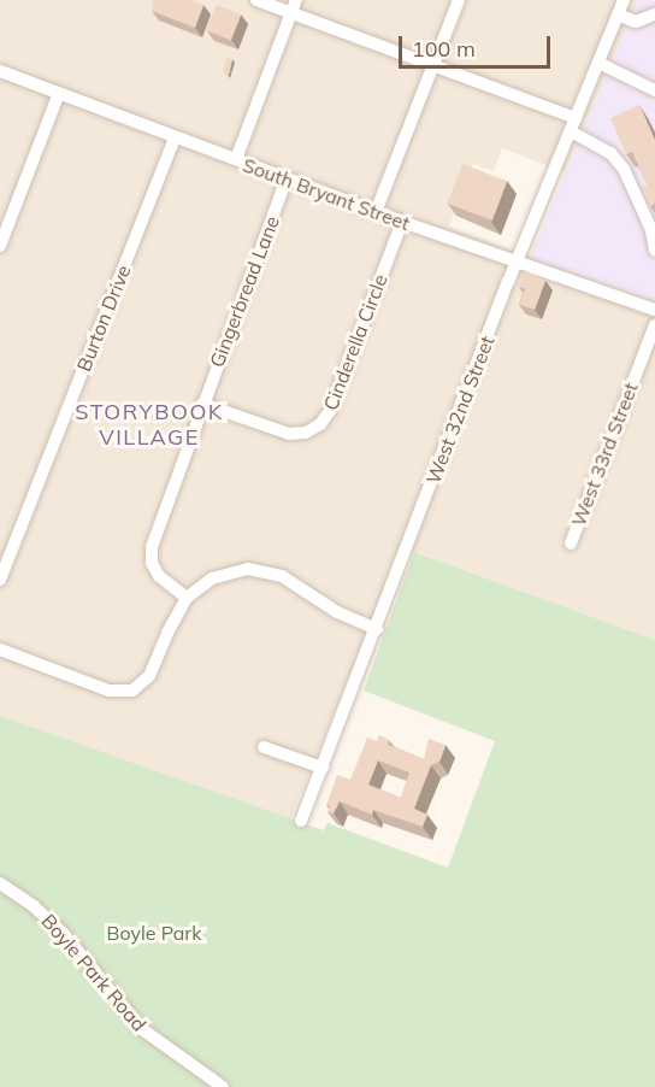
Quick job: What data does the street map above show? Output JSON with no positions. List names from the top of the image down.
{
  "streets": {
    "street": [
      "South Bryant Street",
      "Gingerbread Lane",
      "Burton Drive",
      "Cinderella Circle",
      "West 32nd Street",
      "West 33rd Street",
      "Boyle Park Road"
    ]
  },
  "crossings": [
    ["South Bryant Street", "Gingerbread Lane"],
    ["South Bryant Street", "Burton Drive"],
    ["South Bryant Street", "Cinderella Circle"],
    ["South Bryant Street", "West 32nd Street"],
    ["Gingerbread Lane", "Cinderella Circle"]
  ],
  "districts": ["STORYBOOK VILLAGE"],
  "parks": ["Boyle Park"],
  "scale_bar": "100 m"
}
